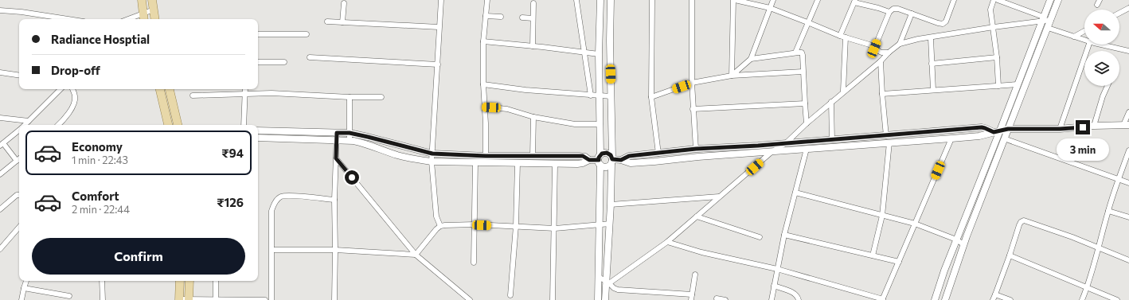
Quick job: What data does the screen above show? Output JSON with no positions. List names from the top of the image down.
{
  "north": "left",
  "page": {
    "banner": ["Radiance Hosptial", "Drop-off"],
    "list": [
      {
        "name": "Economy",
        "note": "1 min · 22:43",
        "value": "₹94"
      },
      {
        "name": "Comfort",
        "note": "2 min · 22:44",
        "value": "₹126"
      }
    ],
    "bubble": "3 min",
    "buttons": "Confirm"
  }
}
